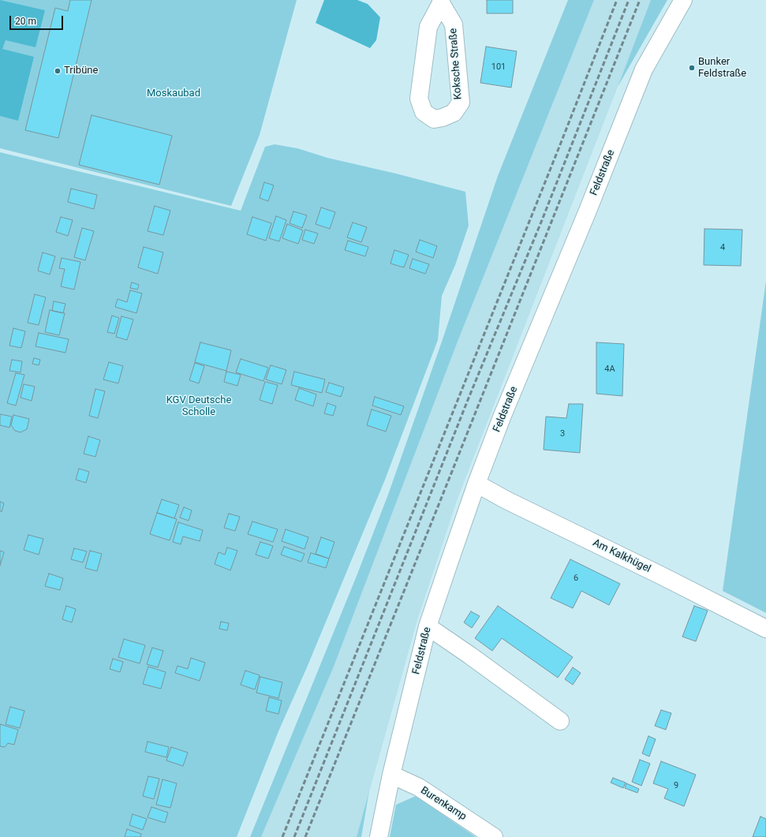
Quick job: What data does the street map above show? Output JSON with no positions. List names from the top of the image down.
{
  "streets": {
    "street": [
      "Koksche Straße",
      "Feldstraße",
      "Am Kalkhügel",
      "Burenkamp"
    ]
  },
  "crossings": [
    ["Feldstraße", "Am Kalkhügel"],
    ["Feldstraße", "Burenkamp"]
  ],
  "parks": ["Moskaubad", "KGV Deutsche Scholle"],
  "places": ["Bunker Feldstraße", "Tribüne"],
  "house_numbers": [
    "101",
    "4",
    "4A",
    "3",
    "6",
    "9"
  ],
  "scale_bar": "20 m"
}
